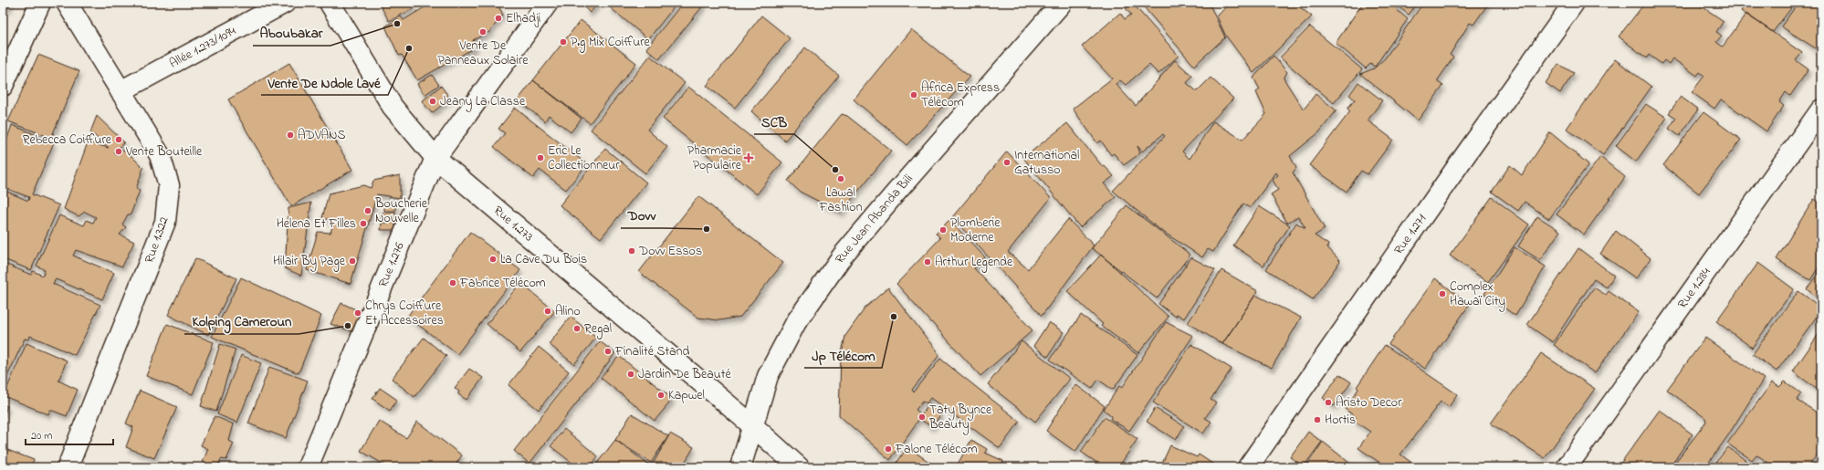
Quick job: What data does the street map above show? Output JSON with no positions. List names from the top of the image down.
{
  "streets": {
    "street": [
      "Allée 1.273/1094",
      "Rue Jean Abanda Bili",
      "Rue 1.273",
      "Rue 1.271",
      "Rue 1.322",
      "Rue 1.276",
      "Rue 1.284"
    ]
  },
  "crossings": [
    ["Allée 1.273/1094", "Rue 1.322"],
    ["Rue Jean Abanda Bili", "Rue 1.273"],
    ["Rue 1.273", "Rue 1.276"]
  ],
  "places": {
    "other": [
      "Elhadji",
      "Aboubakar",
      "Vente De Panneaux Solaire",
      "P.g Mix Coiffure",
      "Vente De Ndole Lavé",
      "Africa Express Télécom",
      "Jeany La Classe",
      "ADVANS",
      "Rebecca Coiffure",
      "Vente Bouteille",
      "Eric Le Collectionneur",
      "International Gatusso",
      "SCB",
      "Lawal Fashion",
      "Boucherie Nouvelle",
      "Helena Et Filles",
      "Dovv",
      "Plomberie Moderne",
      "Dovv Essos",
      "La Cave Du Bois",
      "Hilair By Page",
      "Arthur Legende",
      "Fabrice Télécom",
      "Complex Hawaï City",
      "Alino",
      "Chrys Coiffure Et Accessoires",
      "Jp Télécom",
      "Kolping Cameroun",
      "Regal",
      "Finalité Stand",
      "Jardin De Beauté",
      "Kapwel",
      "Aristo Decor",
      "Taty Bynce Beauty",
      "Hortis",
      "Falone Télécom"
    ],
    "health": ["Pharmacie Populaire"]
  },
  "scale_bar": "20 m"
}
